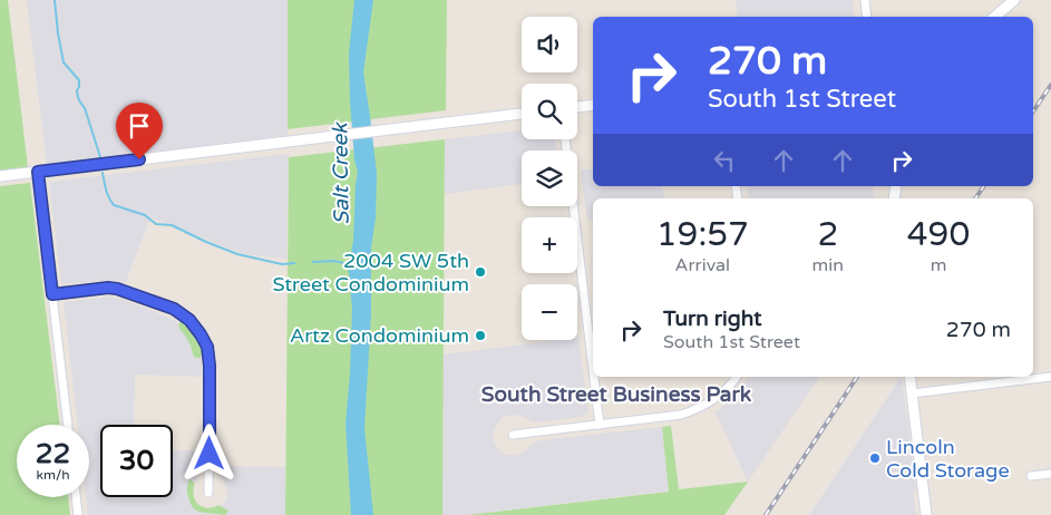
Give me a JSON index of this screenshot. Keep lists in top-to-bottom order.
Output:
{
  "districts": ["South Street Business Park"],
  "water": ["Salt Creek"],
  "places": ["2004 SW 5th Street Condominium", "Artz Condominium", "Lincoln Cold Storage"],
  "page": {
    "map_buttons": ["+", "−"],
    "turn": ["270 m", "South 1st Street"],
    "eta": [
      "19:57",
      "Arrival",
      "2",
      "min",
      "490",
      "m"
    ],
    "list": [
      {
        "name": "Turn right",
        "note": "South 1st Street",
        "value": "270 m"
      }
    ],
    "speed": "22 km/h",
    "limit": "30"
  }
}
